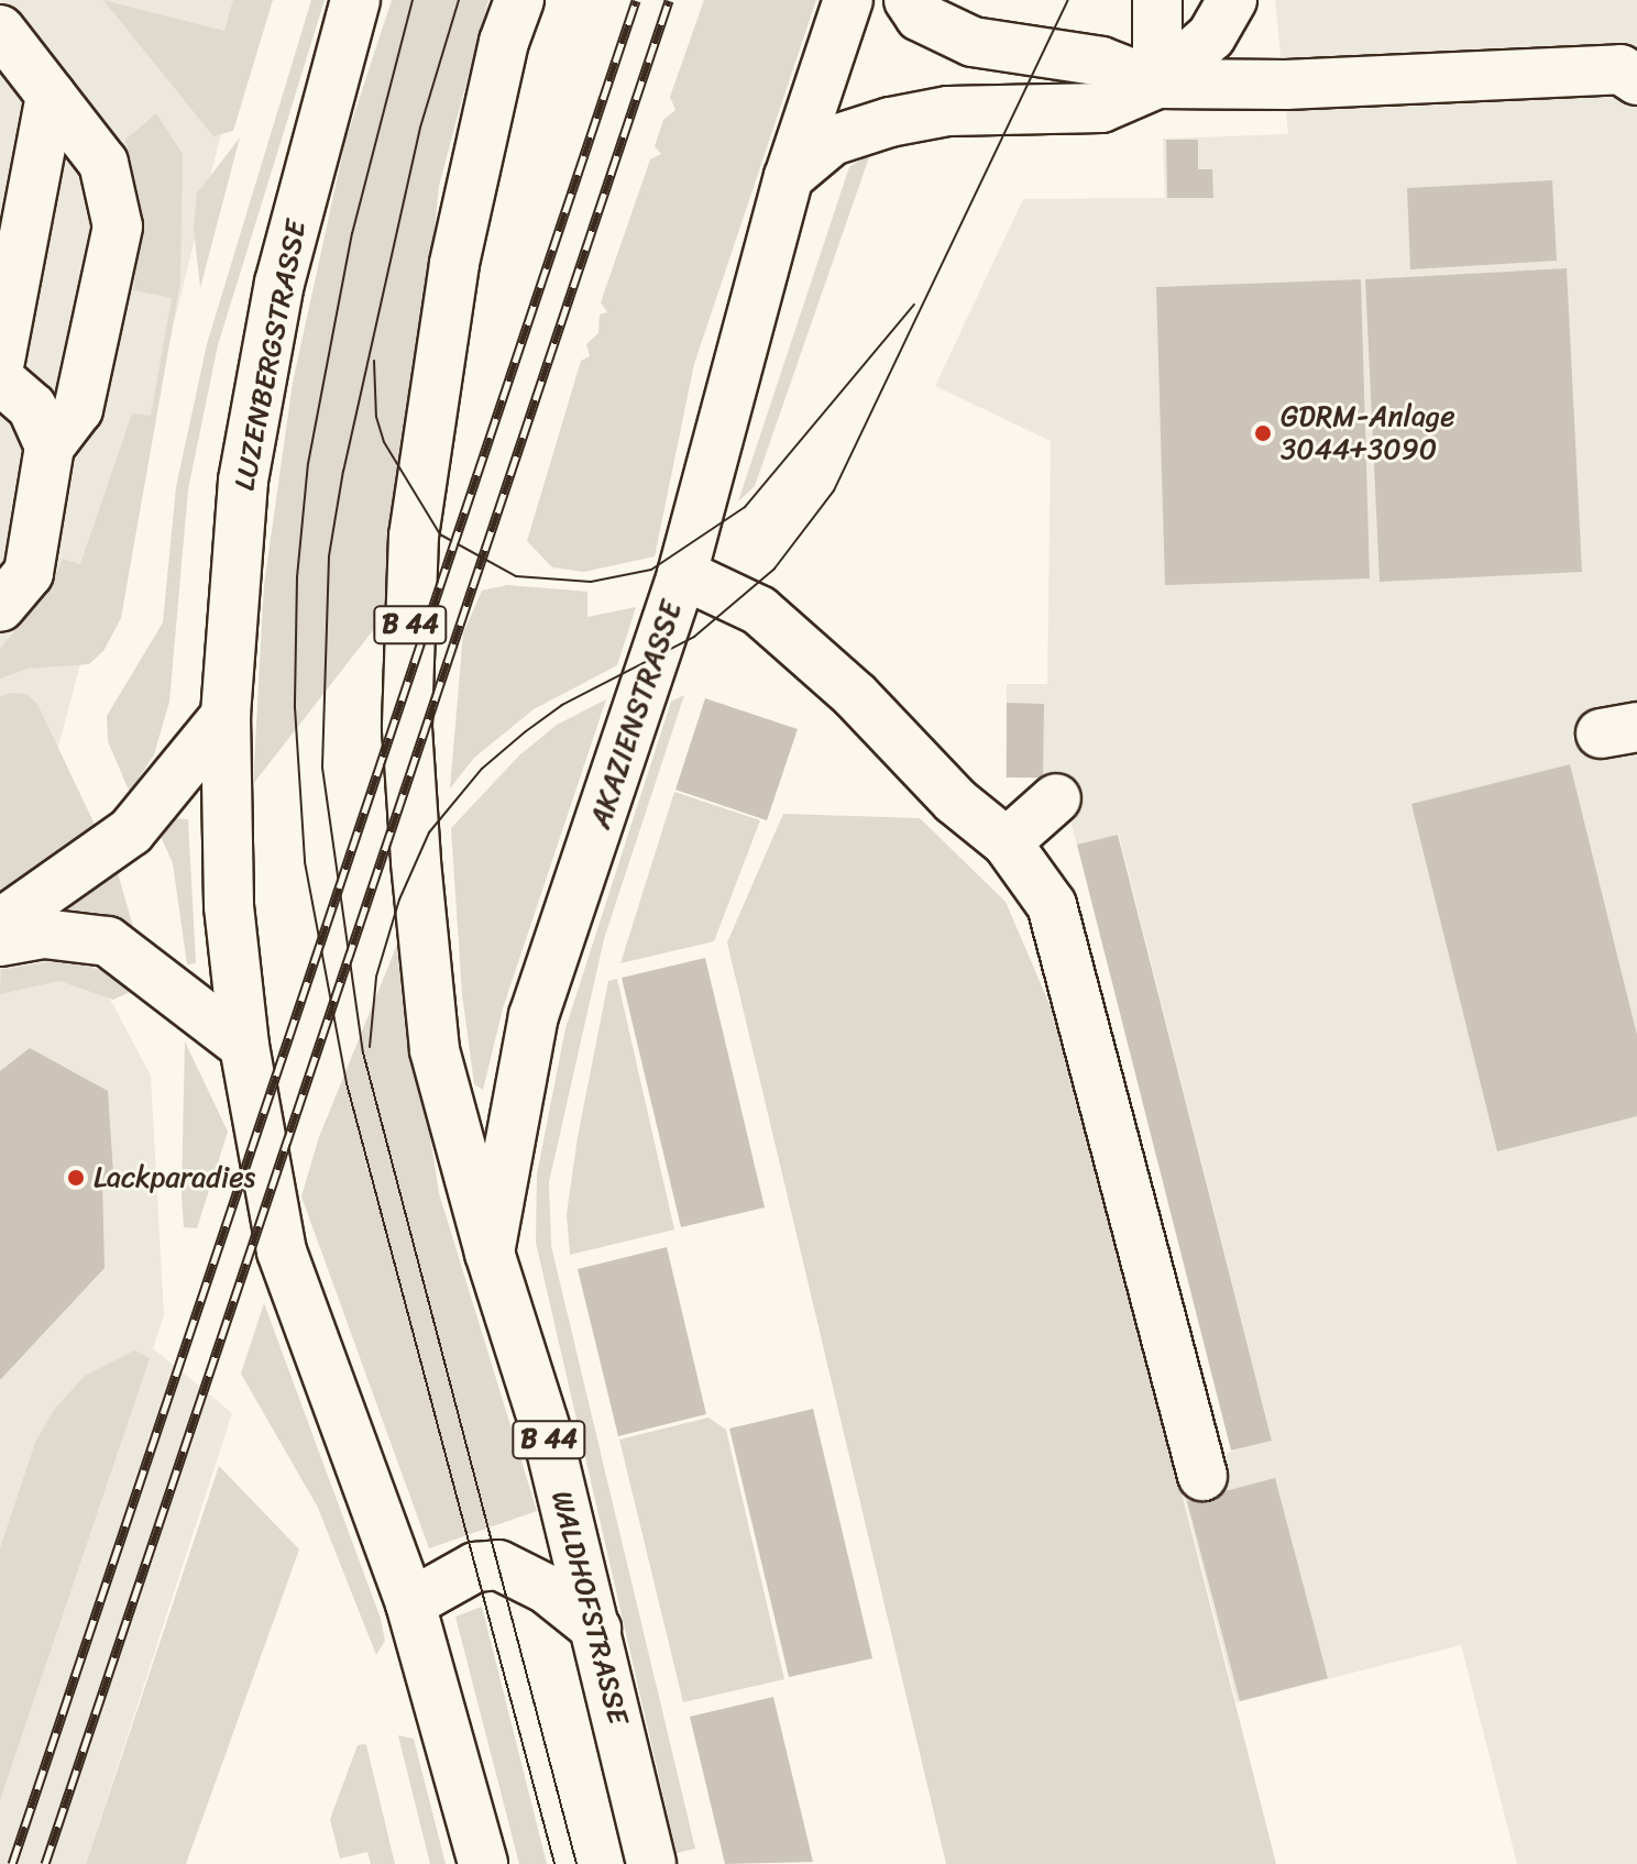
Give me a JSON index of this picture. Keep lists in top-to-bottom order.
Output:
{
  "streets": {
    "main road": [
      "LUZENBERGSTRASSE",
      "B 44",
      "AKAZIENSTRASSE",
      "WALDHOFSTRASSE"
    ]
  },
  "crossings": [
    ["B 44", "AKAZIENSTRASSE"],
    ["B 44", "WALDHOFSTRASSE"],
    ["AKAZIENSTRASSE", "WALDHOFSTRASSE"]
  ],
  "places": ["GDRM-Anlage 3044+3090", "Lackparadies"]
}
